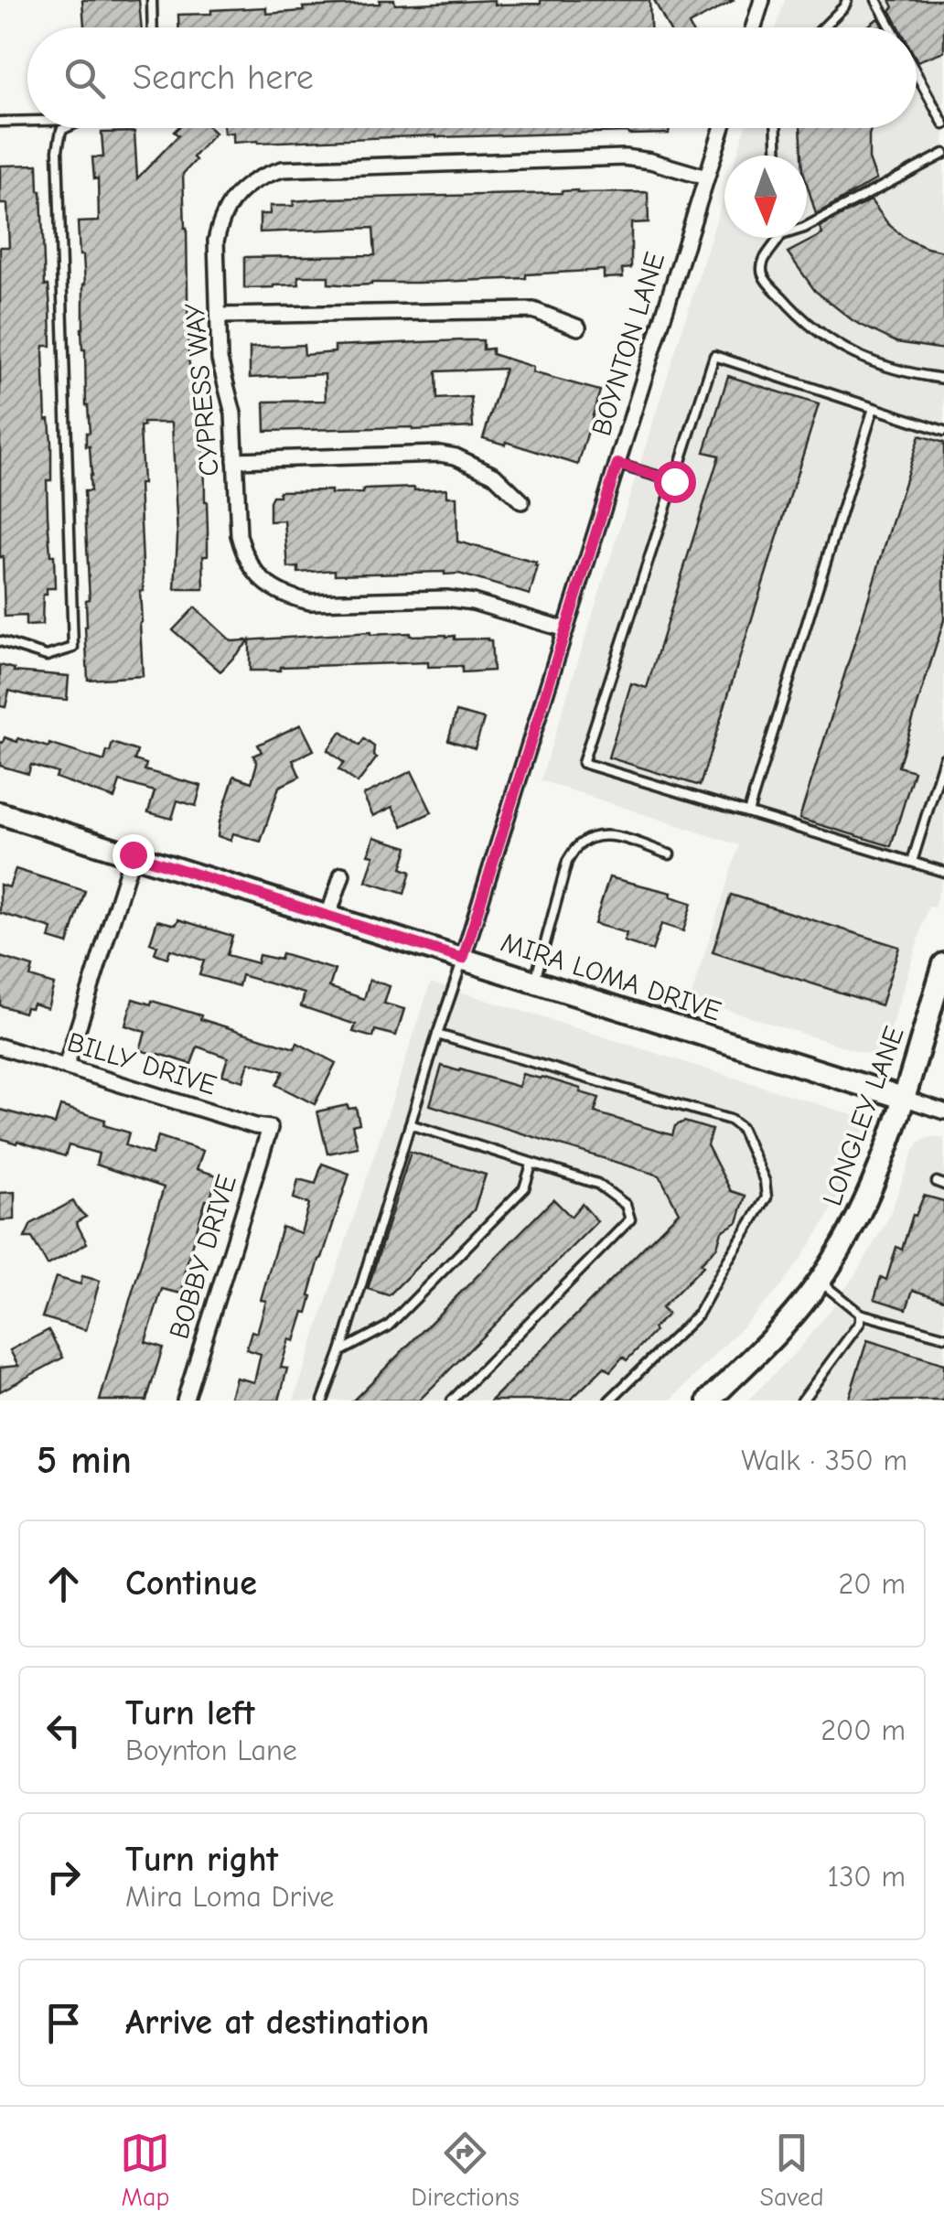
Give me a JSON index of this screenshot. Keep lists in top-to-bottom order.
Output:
{
  "streets": {
    "street": [
      "BOYNTON LANE",
      "CYPRESS WAY",
      "MIRA LOMA DRIVE",
      "BILLY DRIVE",
      "LONGLEY LANE",
      "BOBBY DRIVE"
    ]
  },
  "crossings": [
    ["BOYNTON LANE", "CYPRESS WAY"],
    ["BOYNTON LANE", "MIRA LOMA DRIVE"],
    ["MIRA LOMA DRIVE", "LONGLEY LANE"],
    ["BILLY DRIVE", "BOBBY DRIVE"]
  ],
  "north": "bottom",
  "page": {
    "search": "Search here",
    "heading": ["5 min", "Walk · 350 m"],
    "list": [
      ["Continue", "20 m"],
      ["Turn left", "Boynton Lane", "200 m"],
      ["Turn right", "Mira Loma Drive", "130 m"],
      "Arrive at destination"
    ],
    "nav": ["Map", "Directions", "Saved"]
  }
}
